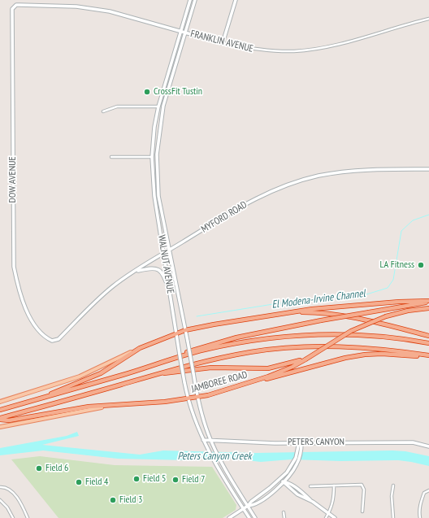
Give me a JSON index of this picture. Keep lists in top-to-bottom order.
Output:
{
  "streets": {
    "highway": ["JAMBOREE ROAD"],
    "street": [
      "FRANKLIN AVENUE",
      "DOW AVENUE",
      "MYFORD ROAD",
      "WALNUT AVENUE",
      "PETERS CANYON"
    ]
  },
  "crossings": [
    ["FRANKLIN AVENUE", "DOW AVENUE"],
    ["FRANKLIN AVENUE", "WALNUT AVENUE"],
    ["DOW AVENUE", "MYFORD ROAD"],
    ["MYFORD ROAD", "WALNUT AVENUE"],
    ["WALNUT AVENUE", "JAMBOREE ROAD"],
    ["WALNUT AVENUE", "PETERS CANYON"]
  ],
  "water": ["El Modena-Irvine Channel", "Peters Canyon Creek"],
  "places": [
    "CrossFit Tustin",
    "LA Fitness",
    "Field 6",
    "Field 5",
    "Field 7",
    "Field 4",
    "Field 3"
  ]
}
